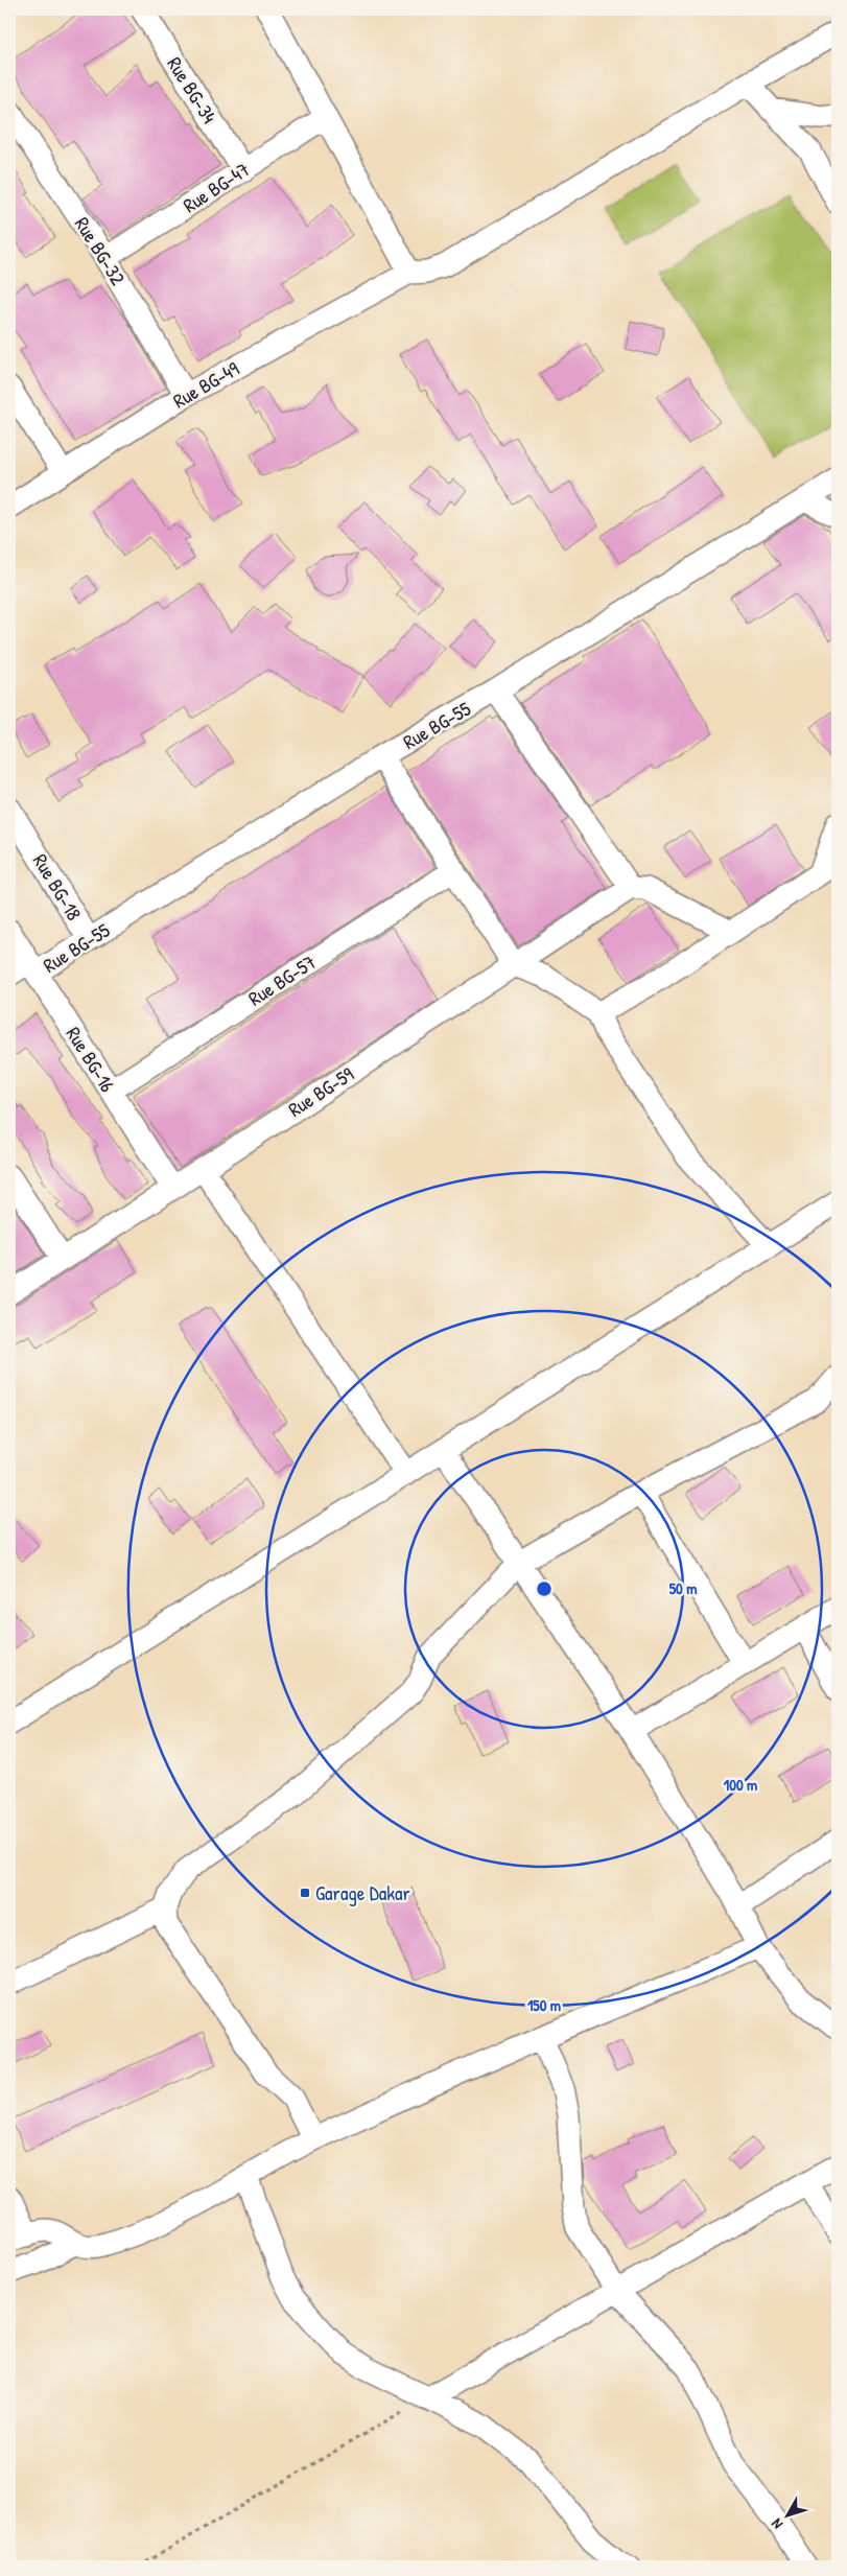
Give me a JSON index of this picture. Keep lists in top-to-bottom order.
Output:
{
  "streets": {
    "street": [
      "Rue BG-34",
      "Rue BG-47",
      "Rue BG-32",
      "Rue BG-49",
      "Rue BG-55",
      "Rue BG-18",
      "Rue BG-57",
      "Rue BG-16",
      "Rue BG-59"
    ]
  },
  "crossings": [
    ["Rue BG-34", "Rue BG-47"],
    ["Rue BG-47", "Rue BG-32"],
    ["Rue BG-32", "Rue BG-49"],
    ["Rue BG-55", "Rue BG-18"],
    ["Rue BG-55", "Rue BG-16"],
    ["Rue BG-57", "Rue BG-16"],
    ["Rue BG-16", "Rue BG-59"]
  ],
  "places": {
    "transit": ["Garage Dakar"]
  },
  "north": "bottom left",
  "rings": ["50 m", "100 m", "150 m"]
}
